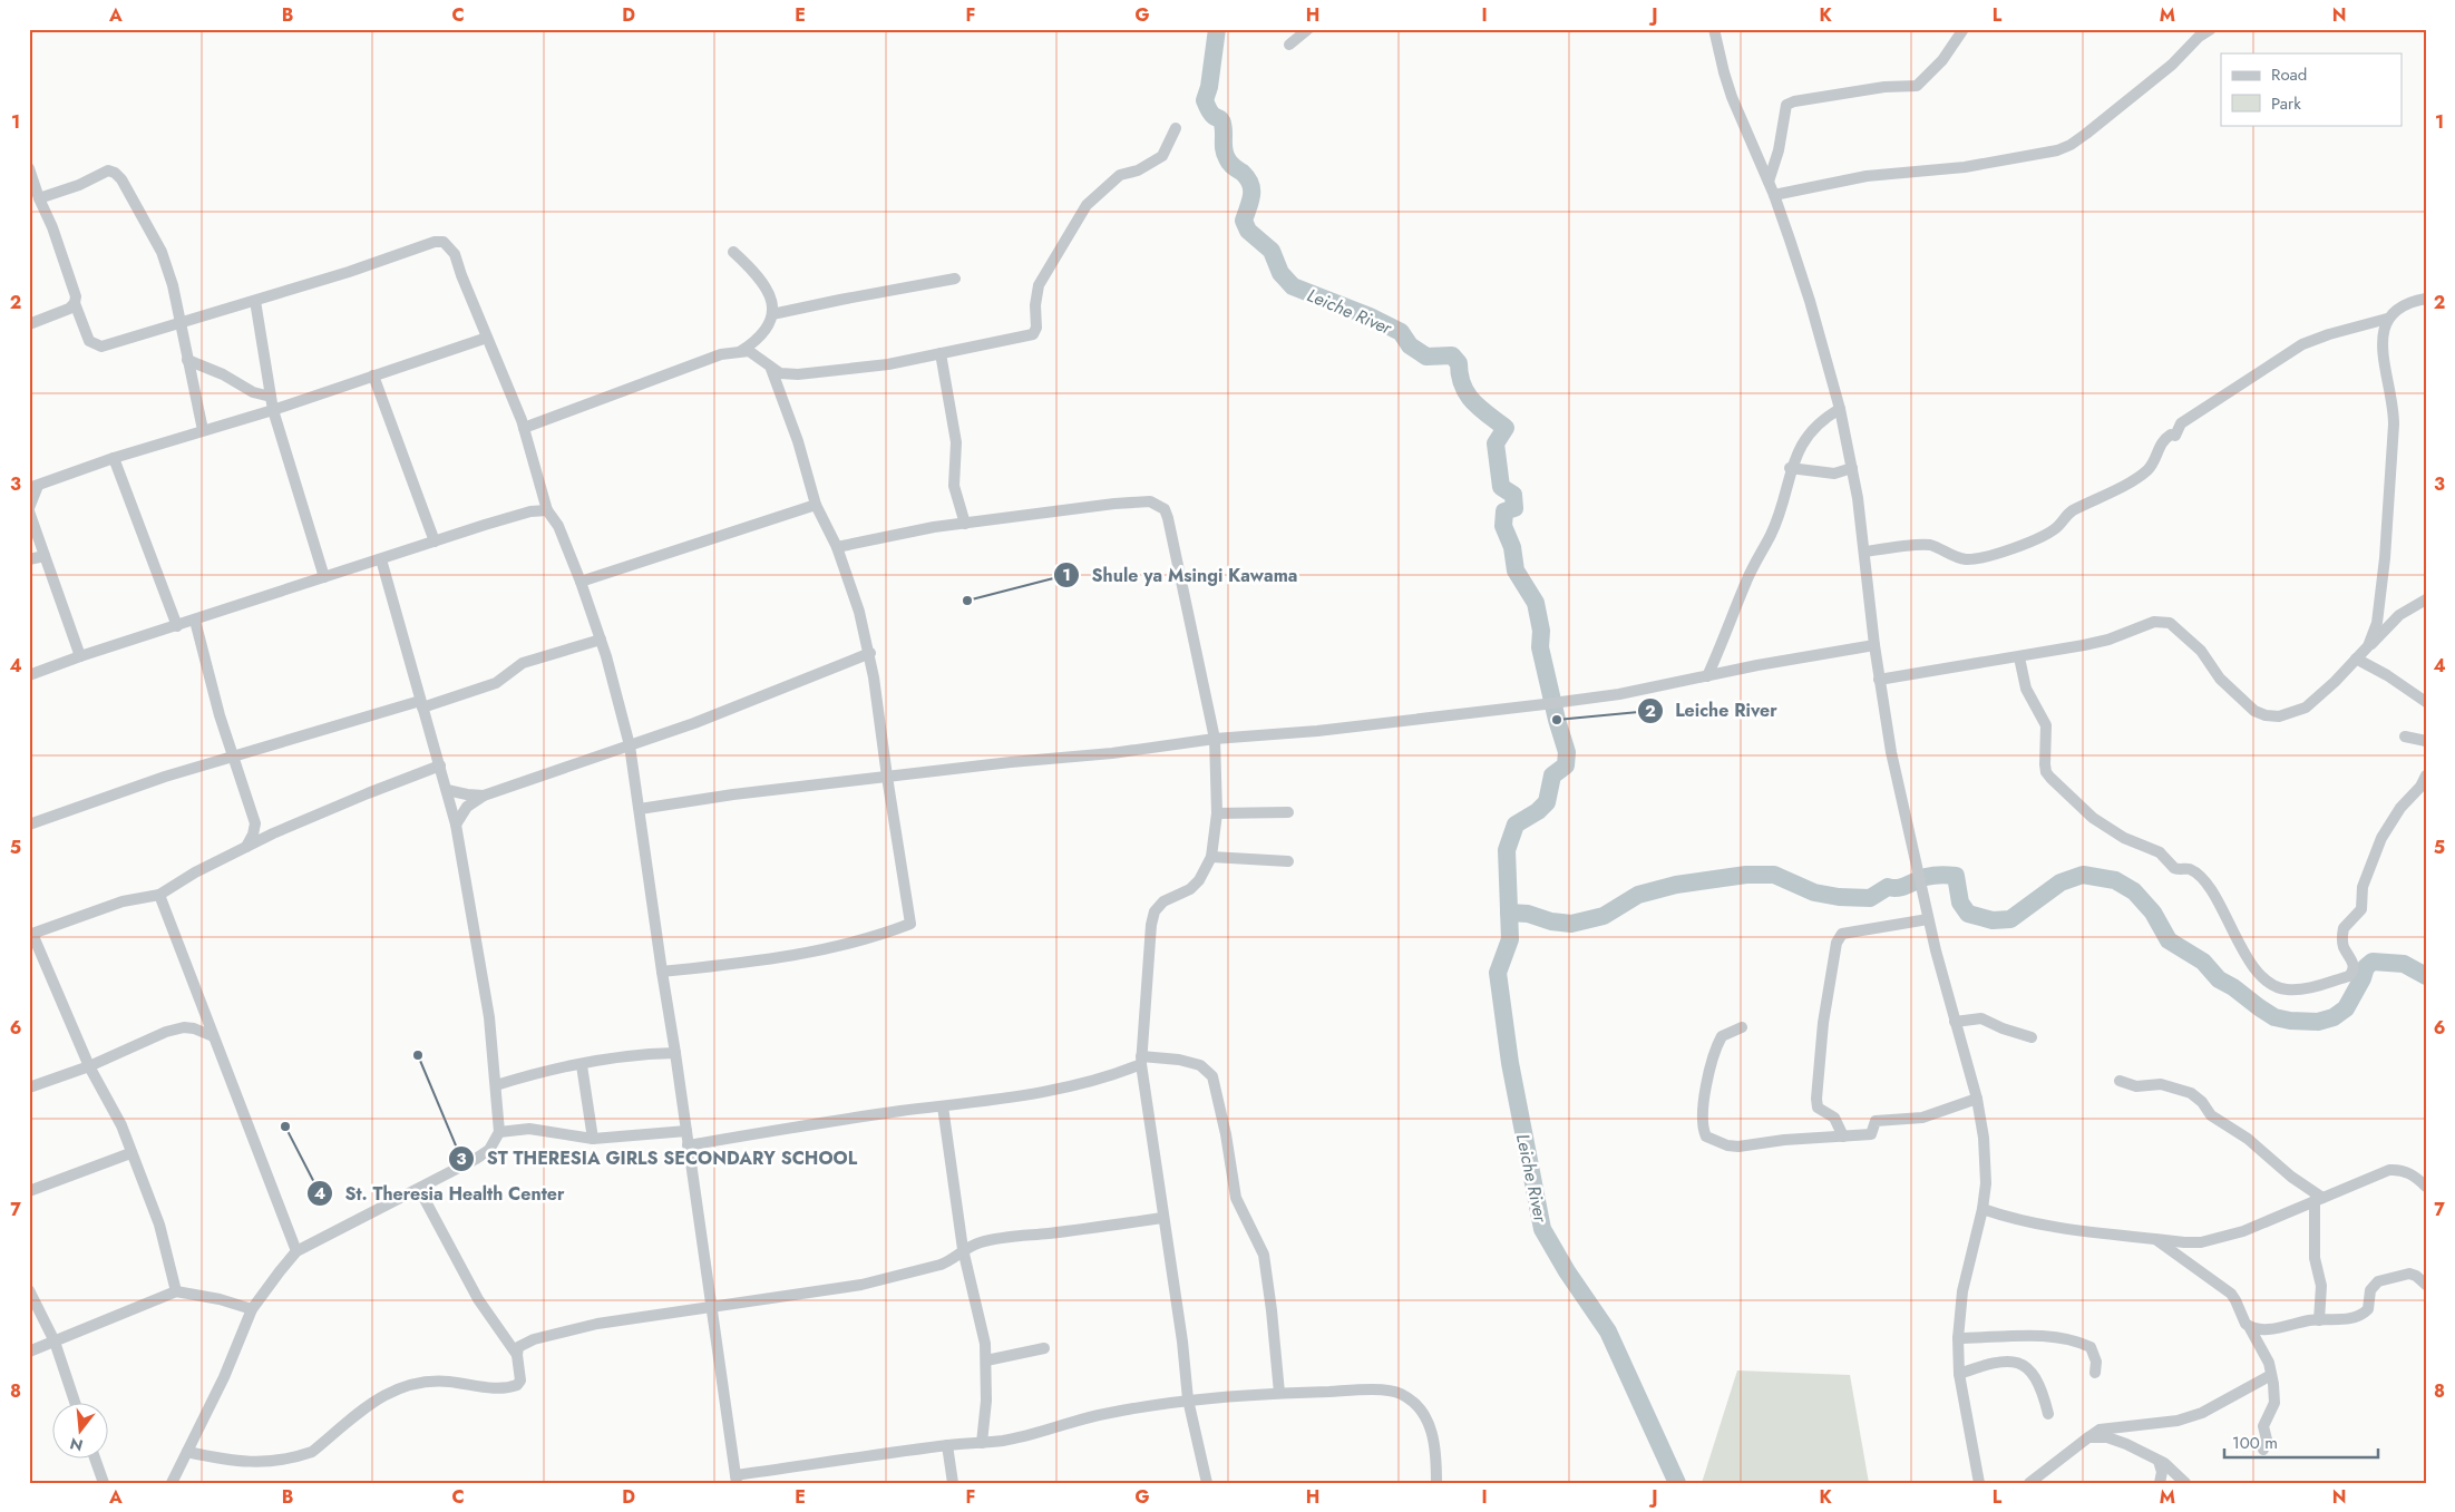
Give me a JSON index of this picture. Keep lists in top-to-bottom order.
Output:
{
  "water": ["Leiche River"],
  "places": [
    "Shule ya Msingi Kawama",
    "Leiche River",
    "ST THERESIA GIRLS SECONDARY SCHOOL",
    "St. Theresia Health Center"
  ],
  "legend": ["Road", "Park"],
  "scale_bar": "100 m",
  "north": "bottom",
  "grid": {
    "columns": [
      "A",
      "B",
      "C",
      "D",
      "E",
      "F",
      "G",
      "H",
      "I",
      "J",
      "K",
      "L",
      "M",
      "N"
    ],
    "rows": [
      "1",
      "2",
      "3",
      "4",
      "5",
      "6",
      "7",
      "8"
    ]
  }
}
